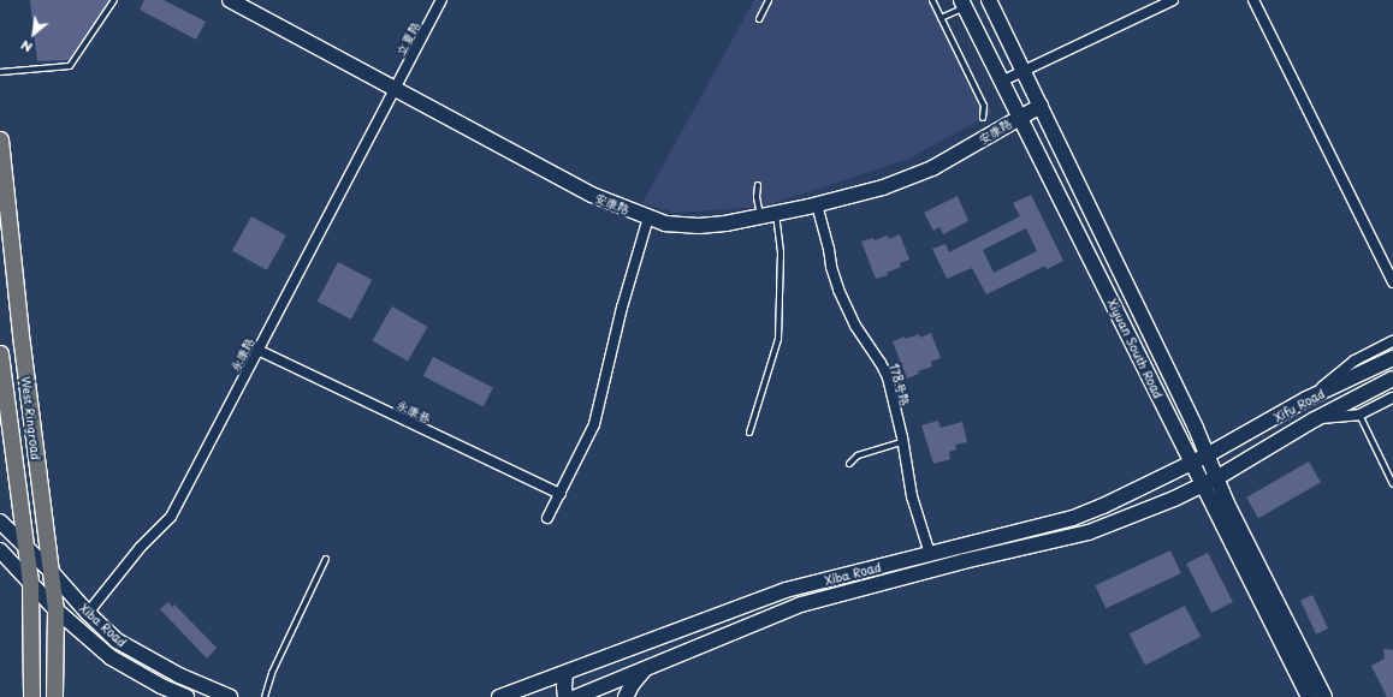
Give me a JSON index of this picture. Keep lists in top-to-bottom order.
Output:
{
  "streets": {
    "main road": [
      "安康路",
      "Xiyuan South Road",
      "Xifu Road",
      "West Ringroad",
      "Xiba Road"
    ],
    "street": [
      "立夏路",
      "永康路",
      "178号路",
      "永康巷"
    ]
  },
  "crossings": [
    ["立夏路", "安康路"],
    ["立夏路", "永康路"],
    ["安康路", "Xiyuan South Road"],
    ["安康路", "永康路"],
    ["安康路", "178号路"],
    ["Xiyuan South Road", "Xifu Road"],
    ["Xiyuan South Road", "Xiba Road"],
    ["永康路", "永康巷"],
    ["永康路", "Xiba Road"],
    ["178号路", "Xiba Road"],
    ["Xifu Road", "Xiba Road"],
    ["West Ringroad", "Xiba Road"]
  ],
  "north": "bottom left"
}
